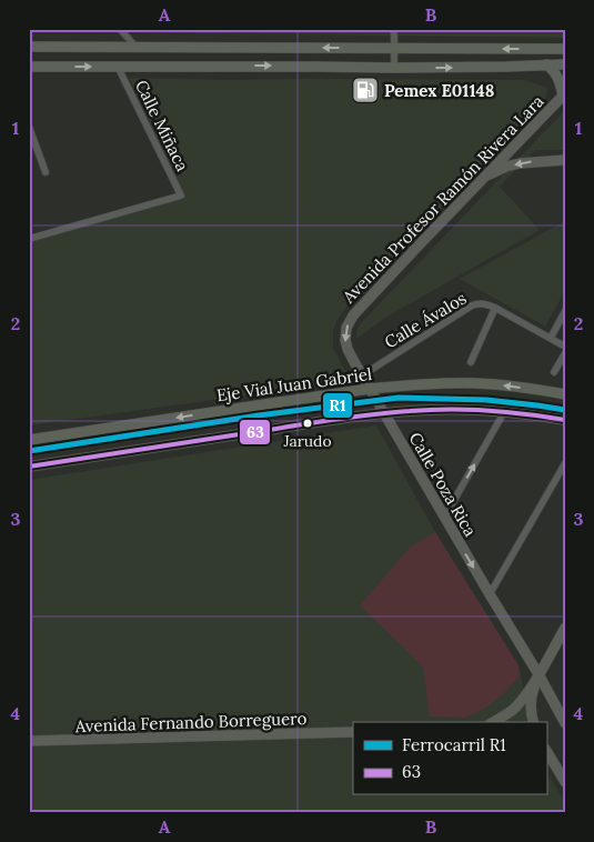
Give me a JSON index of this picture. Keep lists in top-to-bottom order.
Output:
{
  "streets": {
    "main road": ["Eje Vial Juan Gabriel"],
    "street": [
      "Calle Miñaca",
      "Avenida Profesor Ramón Rivera Lara",
      "Calle Ávalos",
      "Calle Poza Rica",
      "Avenida Fernando Borreguero"
    ]
  },
  "crossings": [
    ["Avenida Profesor Ramón Rivera Lara", "Calle Ávalos"],
    ["Avenida Profesor Ramón Rivera Lara", "Eje Vial Juan Gabriel"],
    ["Avenida Profesor Ramón Rivera Lara", "Calle Poza Rica"],
    ["Eje Vial Juan Gabriel", "Calle Poza Rica"]
  ],
  "one_way": ["Avenida Profesor Ramón Rivera Lara"],
  "places": {
    "fuel station": ["Pemex E01148"],
    "other": ["Jarudo"]
  },
  "lines": ["rail line R1", "transit line 63"],
  "legend": ["Ferrocarril R1", "63"],
  "grid": {
    "columns": ["A", "B"],
    "rows": [
      "1",
      "2",
      "3",
      "4"
    ]
  }
}
